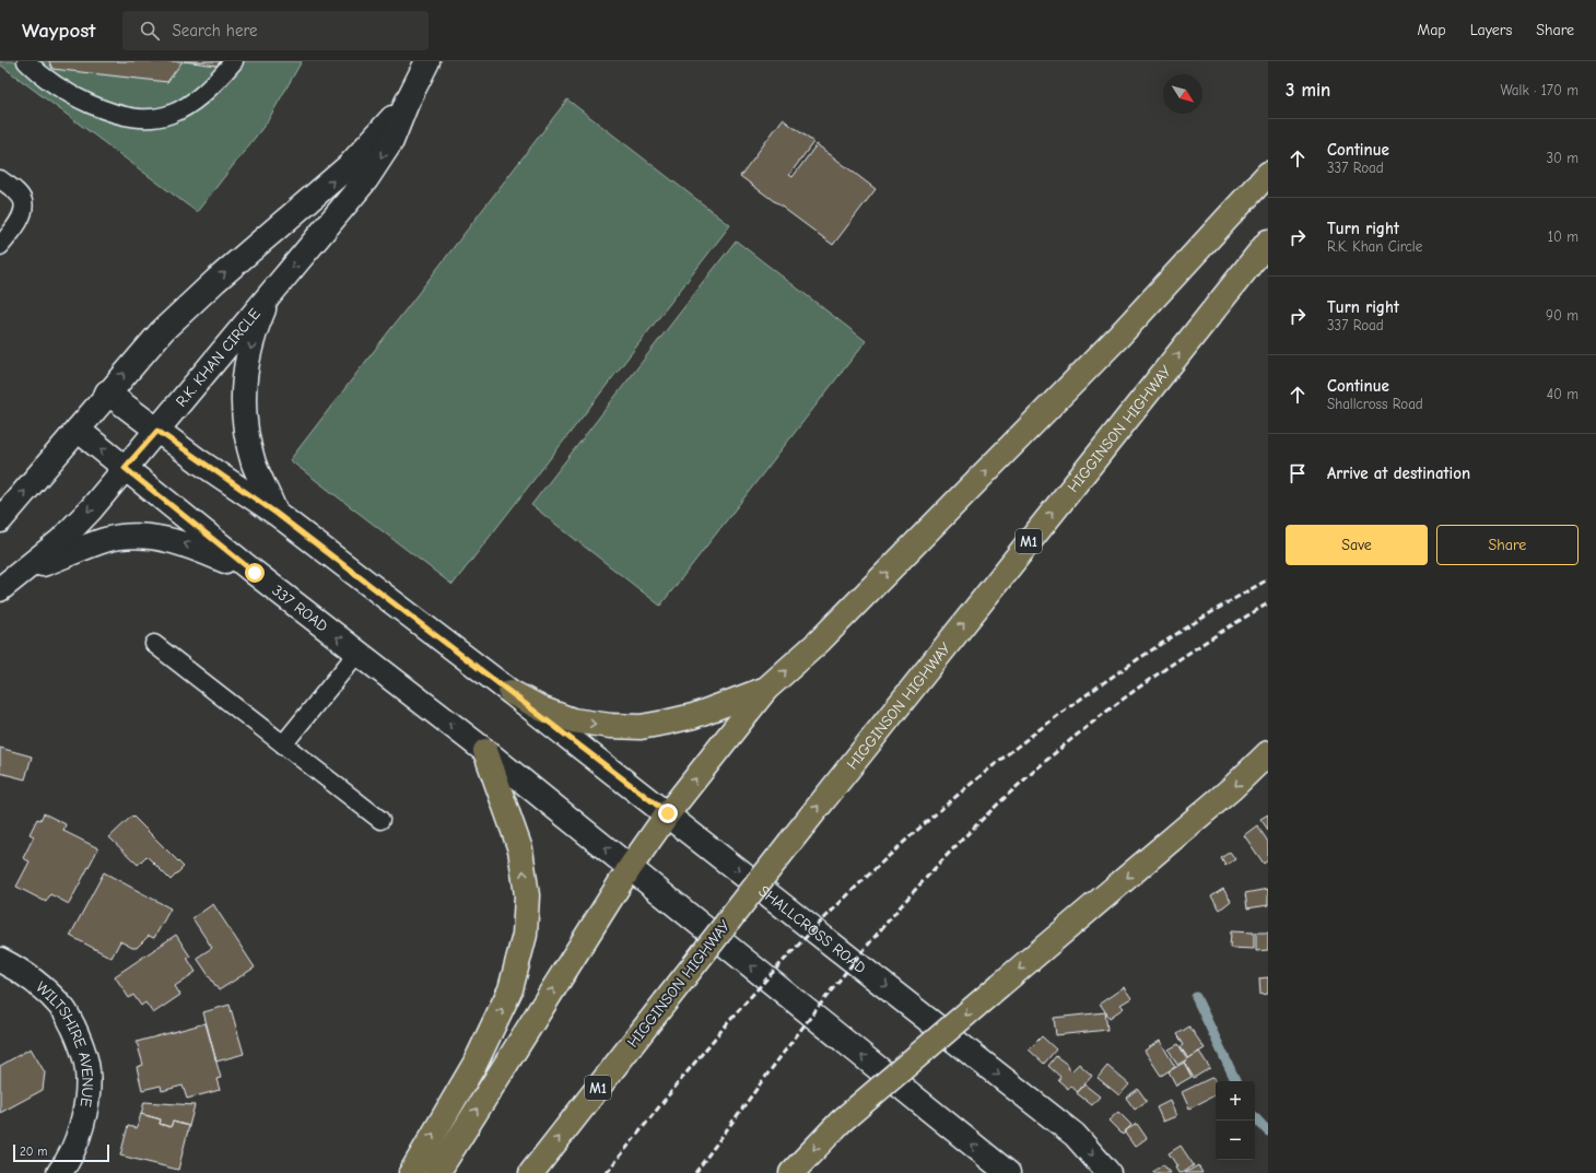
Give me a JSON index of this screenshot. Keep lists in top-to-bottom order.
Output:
{
  "streets": {
    "highway": ["HIGGINSON HIGHWAY", "M1"],
    "street": [
      "R.K. KHAN CIRCLE",
      "337 ROAD",
      "SHALLCROSS ROAD",
      "WILTSHIRE AVENUE"
    ]
  },
  "crossings": [
    ["R.K. KHAN CIRCLE", "337 ROAD"]
  ],
  "scale_bar": "20 m",
  "north": "bottom right",
  "page": {
    "header": "Waypost",
    "search": "Search here",
    "nav": ["Map", "Layers", "Share"],
    "heading": ["3 min", "Walk · 170 m"],
    "list": [
      ["Continue", "337 Road", "30 m"],
      ["Turn right", "R.K. Khan Circle", "10 m"],
      ["Turn right", "337 Road", "90 m"],
      ["Continue", "Shallcross Road", "40 m"],
      "Arrive at destination"
    ],
    "buttons": ["Save", "Share"],
    "map_buttons": ["+", "−"],
    "scale": "20 m"
  }
}
